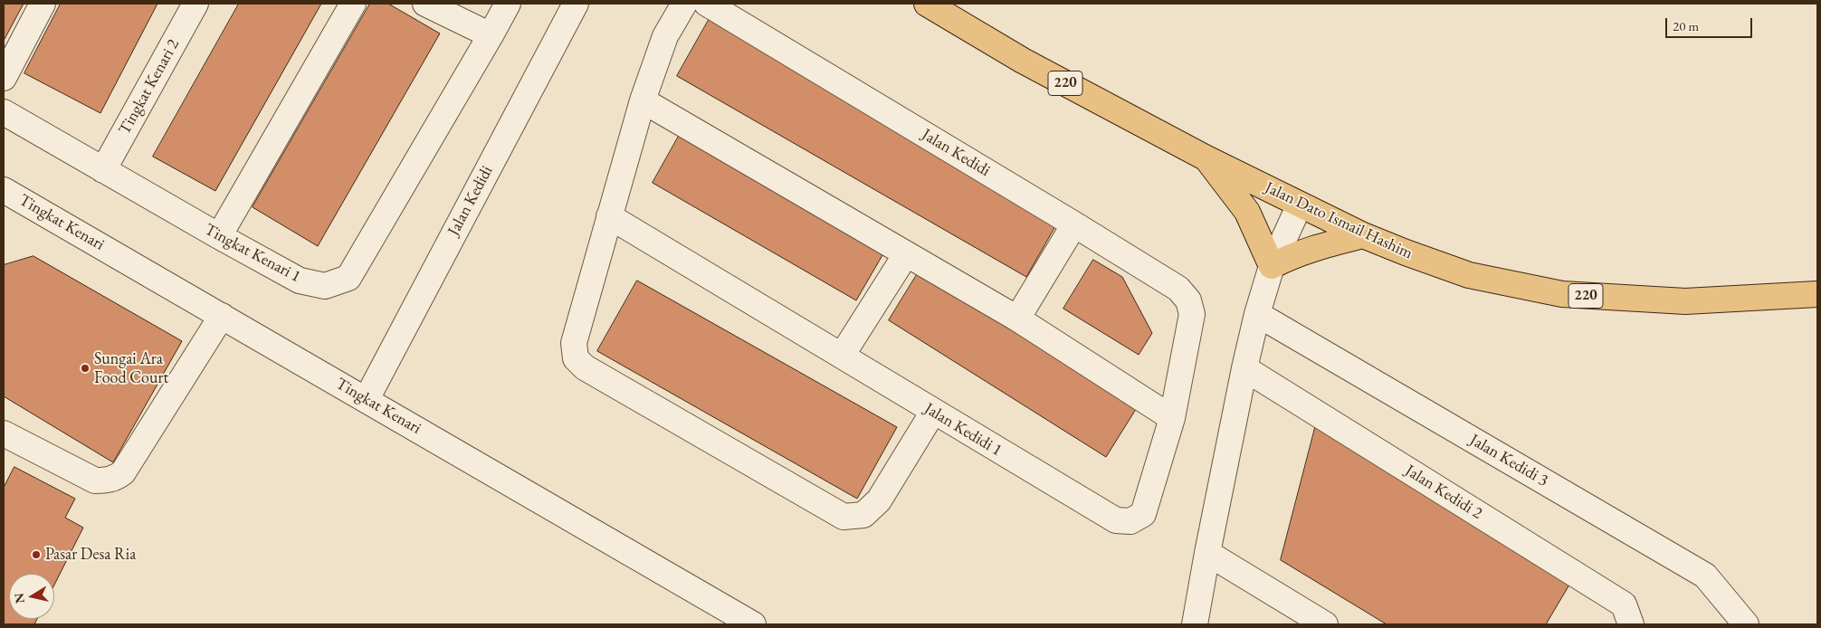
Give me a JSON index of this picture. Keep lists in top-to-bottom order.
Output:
{
  "streets": {
    "main road": ["220", "Jalan Dato Ismail Hashim"],
    "street": [
      "Tingkat Kenari 2",
      "Jalan Kedidi",
      "Tingkat Kenari",
      "Tingkat Kenari 1",
      "Jalan Kedidi 1",
      "Jalan Kedidi 3",
      "Jalan Kedidi 2"
    ]
  },
  "crossings": [
    ["Tingkat Kenari 2", "Tingkat Kenari 1"],
    ["Jalan Kedidi", "Tingkat Kenari"],
    ["Jalan Kedidi", "Jalan Kedidi 1"]
  ],
  "places": ["Sungai Ara Food Court", "Pasar Desa Ria"],
  "scale_bar": "20 m",
  "north": "left"
}
